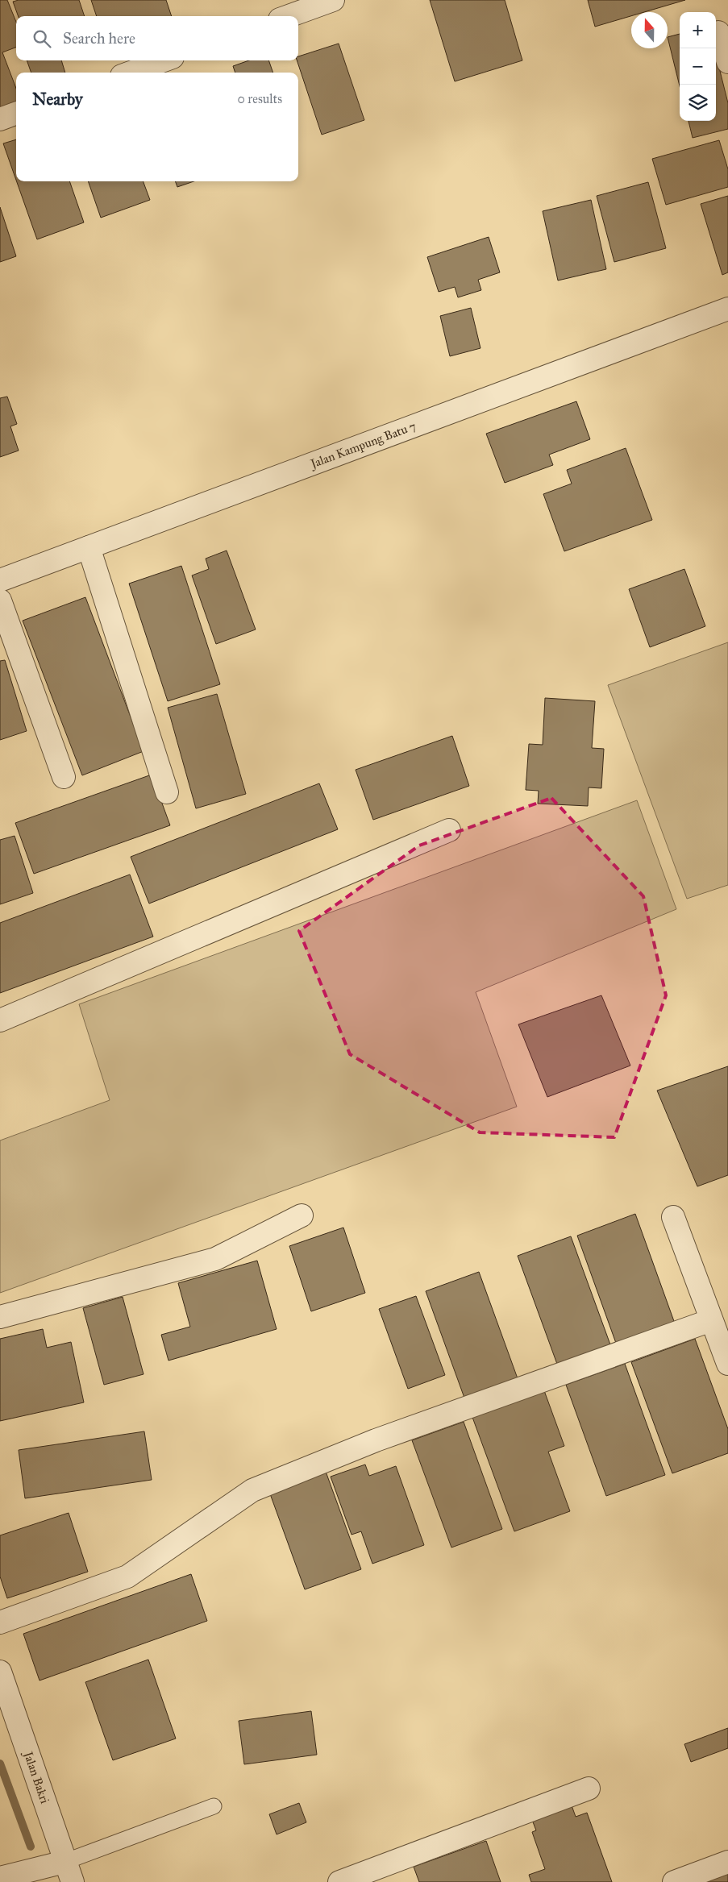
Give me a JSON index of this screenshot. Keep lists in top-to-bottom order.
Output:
{
  "streets": {
    "street": ["Jalan Kampung Batu 7", "Jalan Bakri"]
  },
  "north": "top",
  "page": {
    "map_buttons": ["+", "−"],
    "search": "Search here",
    "heading": ["Nearby", "0 results"]
  }
}
